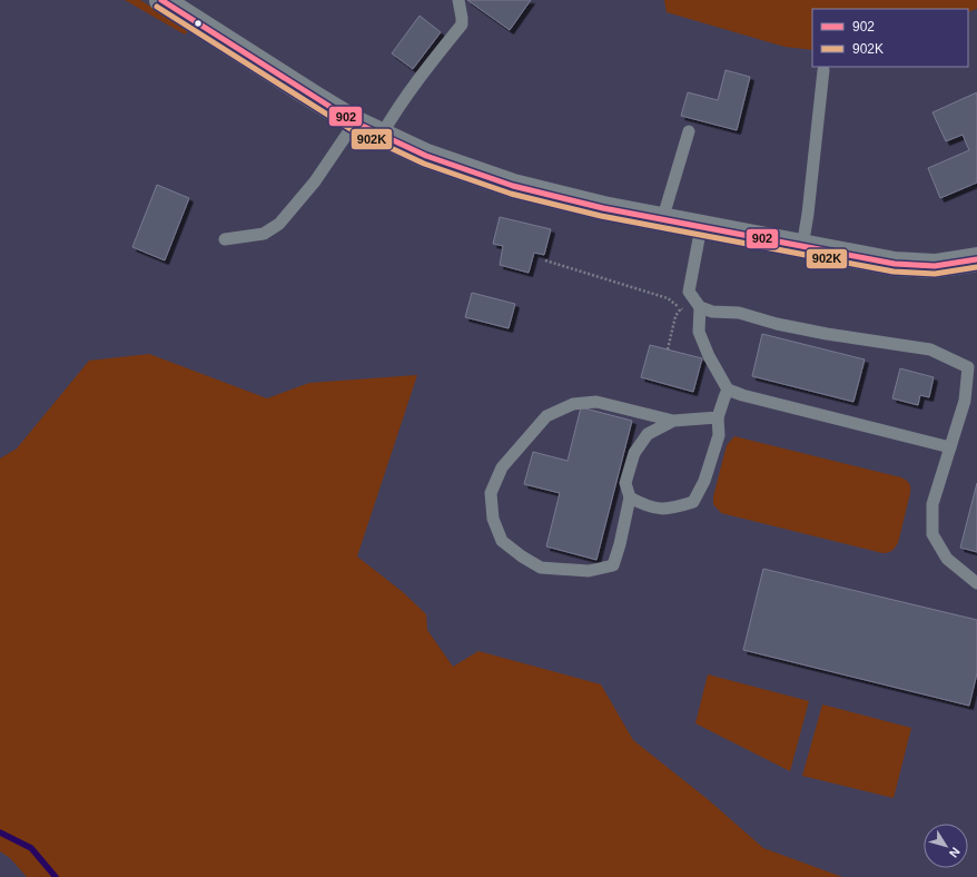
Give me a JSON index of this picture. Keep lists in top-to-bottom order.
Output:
{
  "lines": ["transit line 902", "transit line 902K"],
  "legend": ["902", "902K"],
  "north": "bottom right"
}
